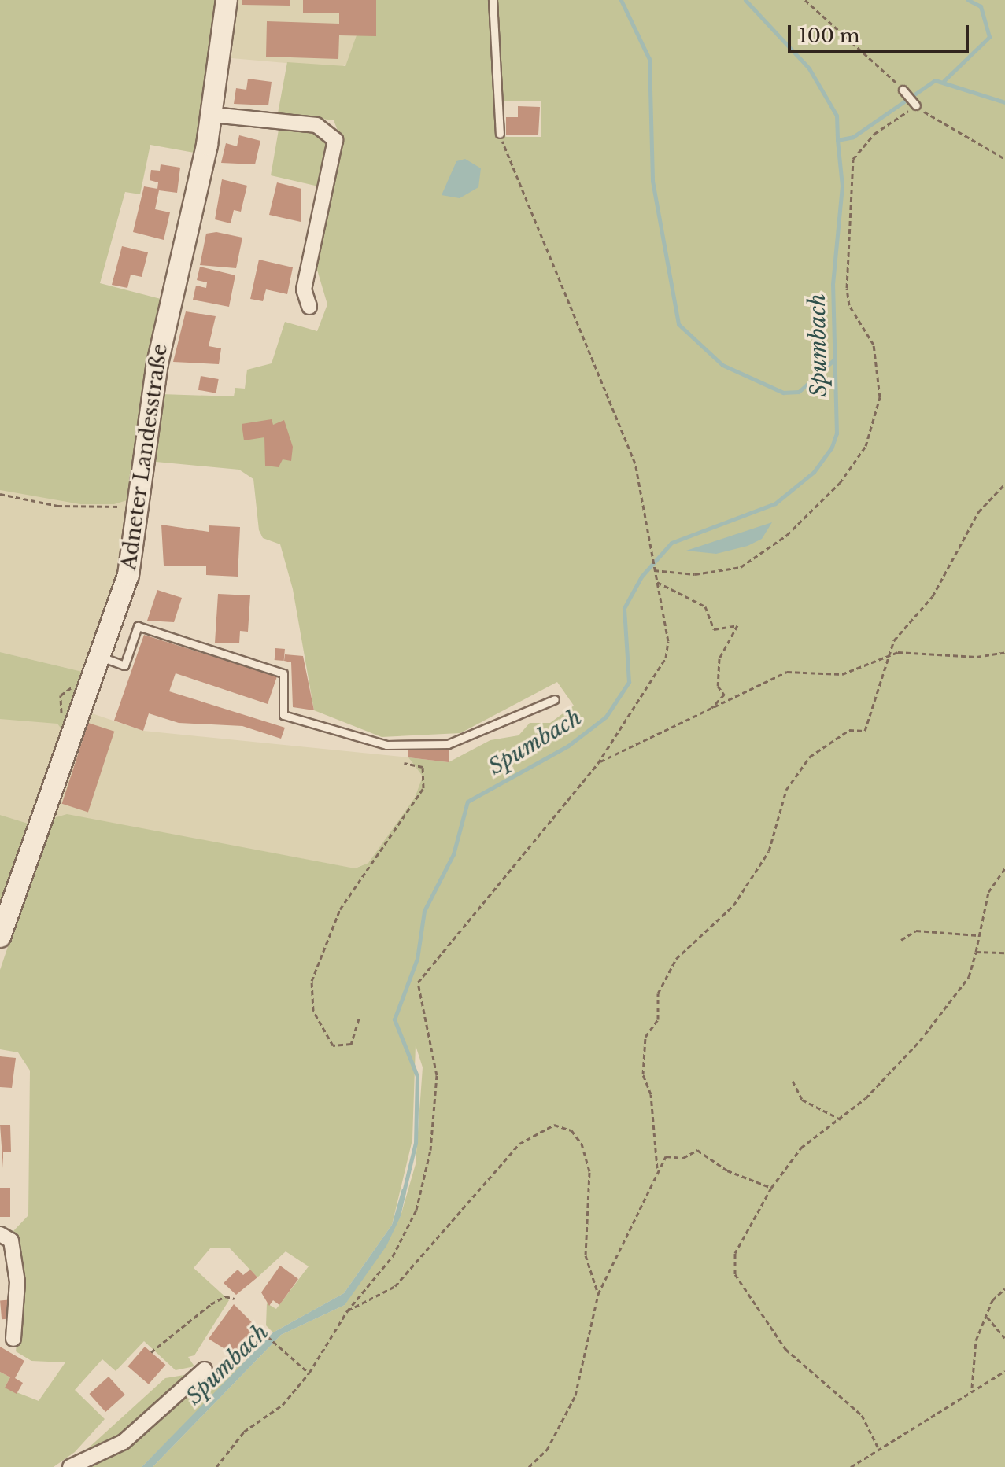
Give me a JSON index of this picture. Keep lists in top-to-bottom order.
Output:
{
  "streets": {
    "street": ["Adneter Landesstraße"]
  },
  "water": ["Spumbach"],
  "scale_bar": "100 m"
}
